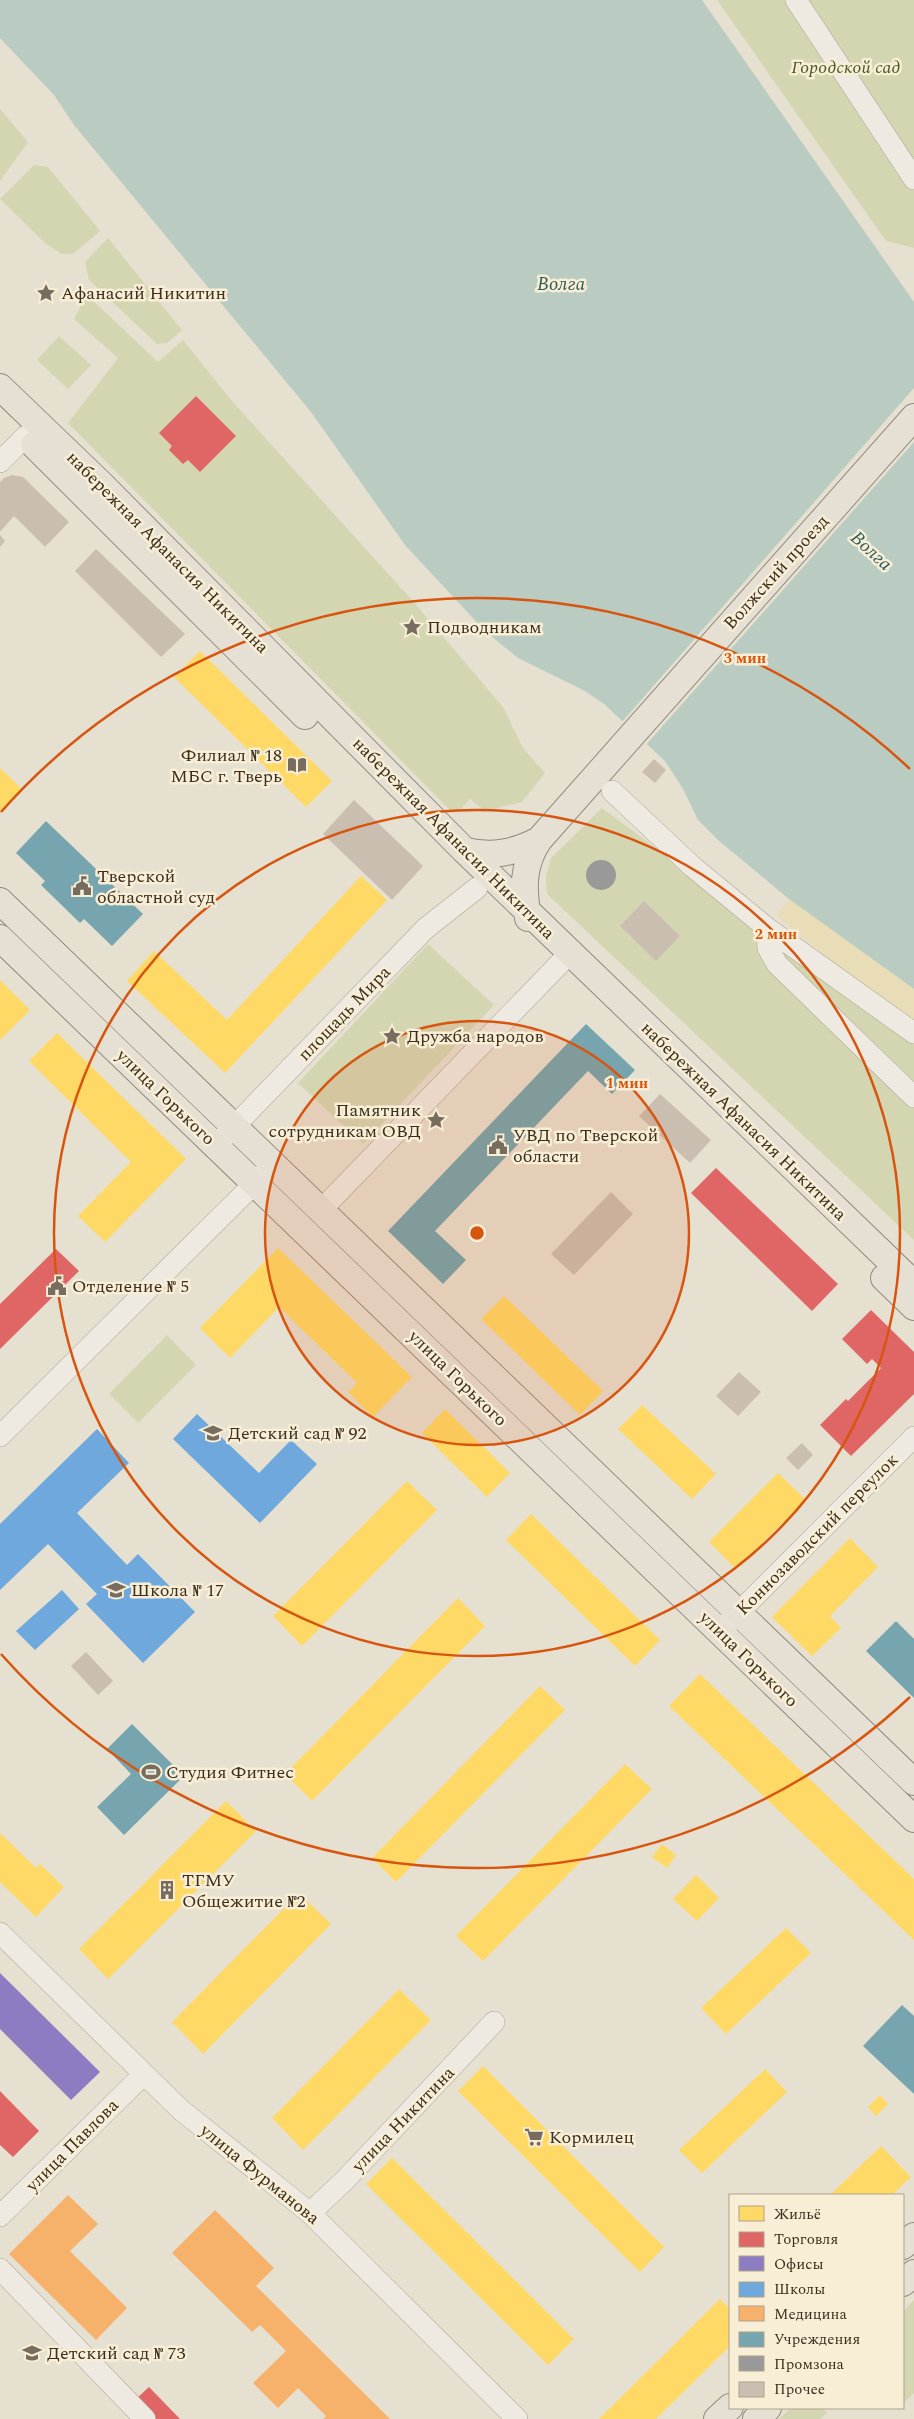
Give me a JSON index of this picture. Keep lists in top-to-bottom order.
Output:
{
  "streets": {
    "main road": ["набережная Афанасия Никитина", "Волжский проезд", "улица Горького"],
    "street": [
      "площадь Мира",
      "Коннозаводский переулок",
      "улица Никитина",
      "улица Павлова",
      "улица Фурманова"
    ]
  },
  "crossings": [
    ["набережная Афанасия Никитина", "Волжский проезд"],
    ["набережная Афанасия Никитина", "площадь Мира"],
    ["Волжский проезд", "площадь Мира"],
    ["площадь Мира", "улица Горького"],
    ["улица Горького", "Коннозаводский переулок"],
    ["улица Никитина", "улица Фурманова"],
    ["улица Павлова", "улица Фурманова"]
  ],
  "water": ["Волга"],
  "parks": ["Городской сад"],
  "places": {
    "place": [
      "Афанасий Никитин",
      "Подводникам",
      "Дружба народов",
      "Памятник сотрудникам ОВД"
    ],
    "library": ["Филиал № 18 МБС г. Тверь"],
    "public building": ["Тверской областной суд", "УВД по Тверской области", "Отделение № 5"],
    "school or university": ["Детский сад № 92", "Школа № 17", "Детский сад № 73"],
    "sports": ["Студия Фитнес"],
    "building": ["ТГМУ Общежитие №2"],
    "supermarket": ["Кормилец"]
  },
  "legend": [
    "Жильё",
    "Торговля",
    "Офисы",
    "Школы",
    "Медицина",
    "Учреждения",
    "Промзона",
    "Прочее"
  ],
  "rings": ["3 мин", "2 мин", "1 мин"]
}
